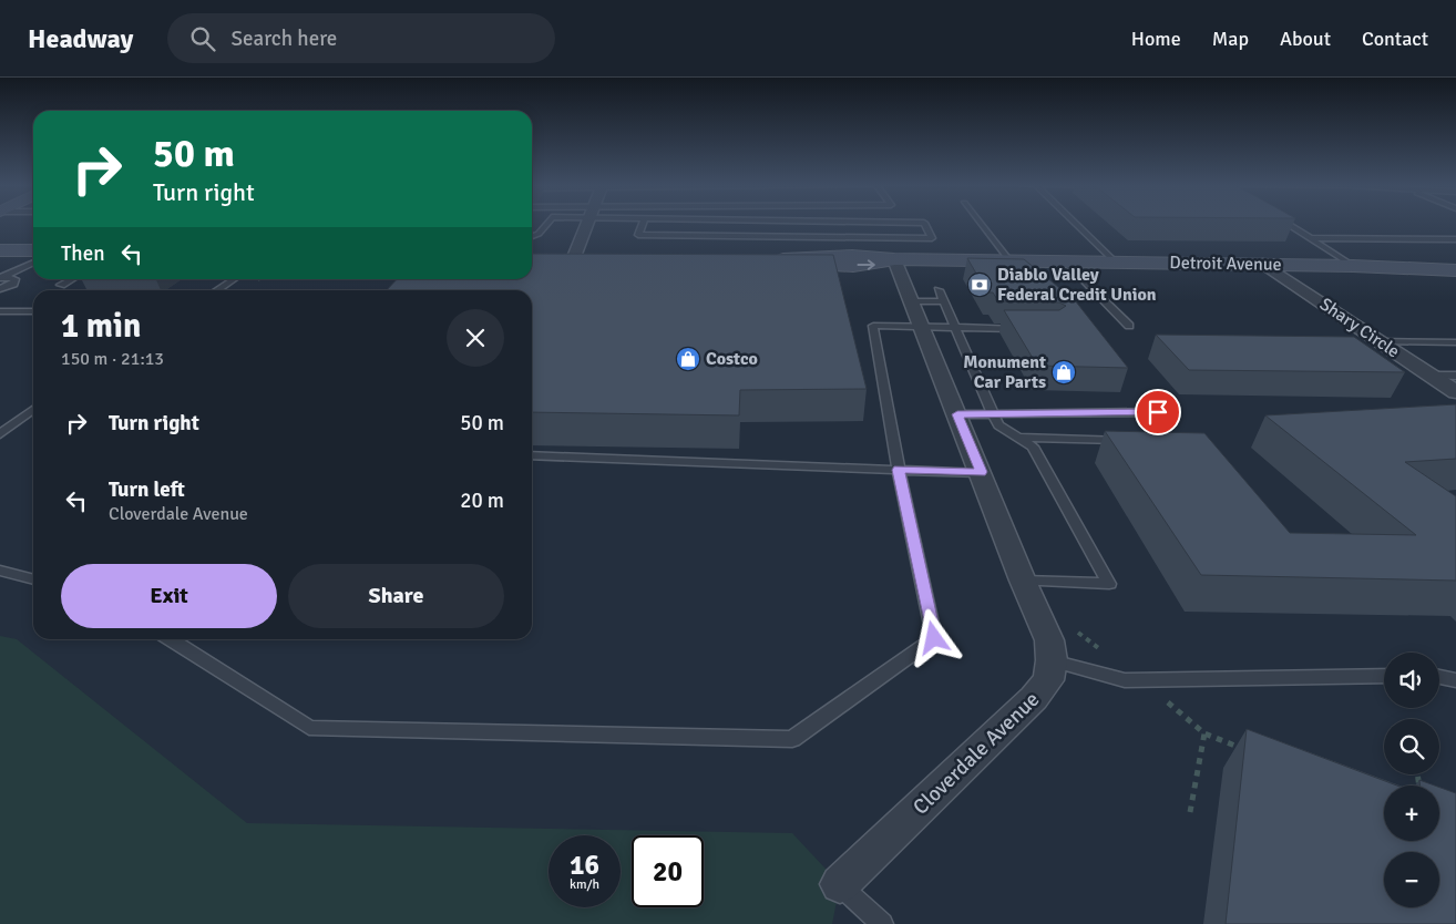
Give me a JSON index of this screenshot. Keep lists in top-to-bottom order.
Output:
{
  "streets": {
    "street": ["Detroit Avenue", "Shary Circle", "Cloverdale Avenue"]
  },
  "crossings": [
    ["Detroit Avenue", "Shary Circle"],
    ["Detroit Avenue", "Cloverdale Avenue"]
  ],
  "places": {
    "bank": ["Diablo Valley Federal Credit Union"],
    "shop": ["Costco", "Monument Car Parts"]
  },
  "page": {
    "header": "Headway",
    "search": "Search here",
    "nav": [
      "Home",
      "Map",
      "About",
      "Contact"
    ],
    "turn": ["50 m", "Turn right"],
    "then": "Then",
    "heading": ["1 min", "150 m · 21:13"],
    "list": [
      {
        "name": "Turn right",
        "value": "50 m"
      },
      {
        "name": "Turn left",
        "note": "Cloverdale Avenue",
        "value": "20 m"
      }
    ],
    "buttons": ["Exit", "Share"],
    "map_buttons": ["+", "−"],
    "speed": "16 km/h",
    "limit": "20"
  }
}
